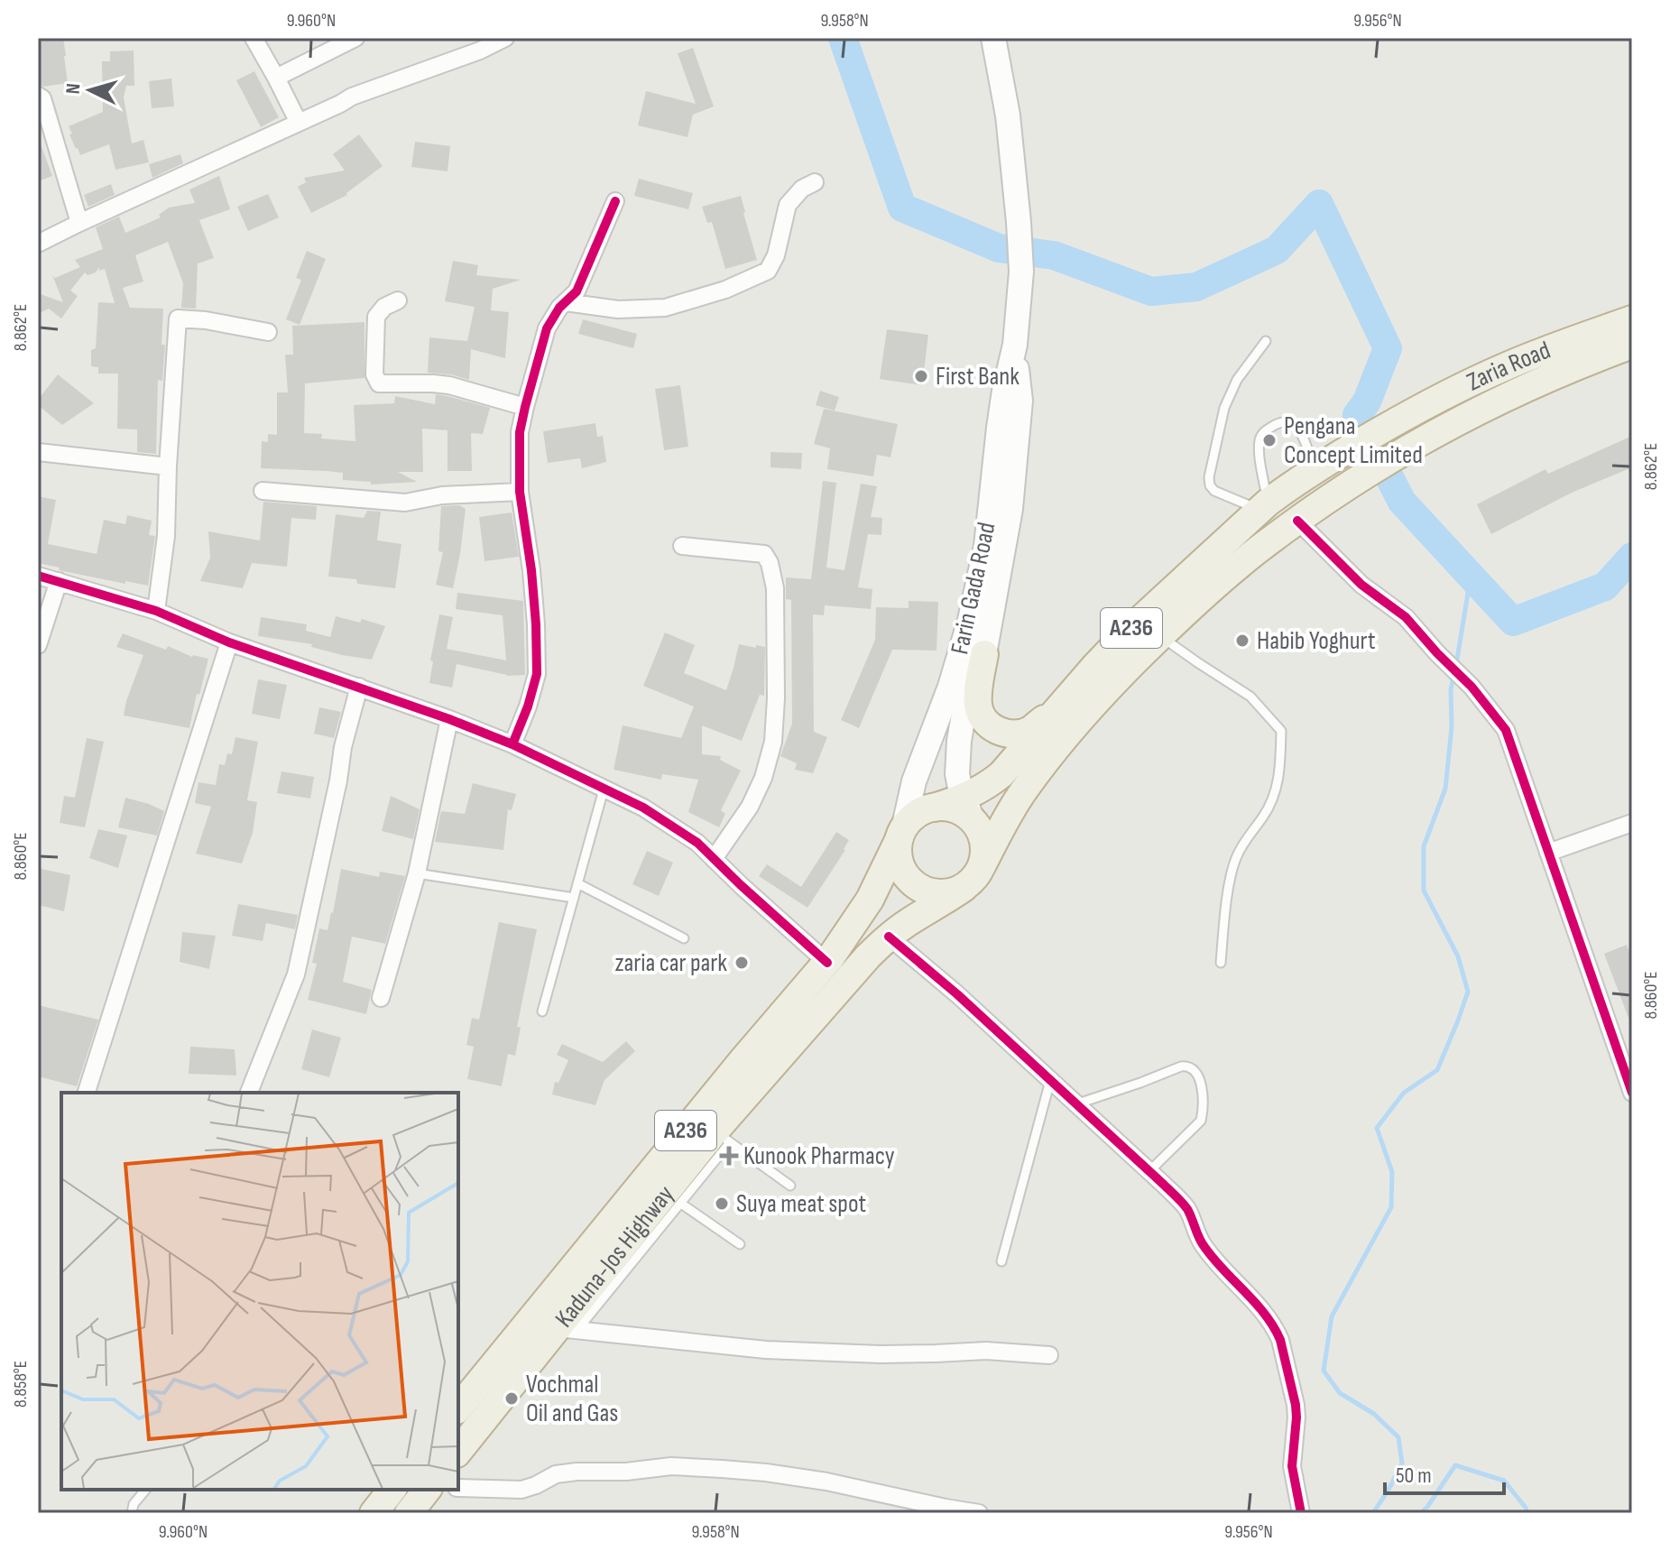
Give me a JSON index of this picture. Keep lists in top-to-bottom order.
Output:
{
  "streets": {
    "highway": ["Zaria Road", "A236", "Kaduna-Jos Highway"],
    "main road": ["Farin Gada Road"]
  },
  "crossings": [
    ["Zaria Road", "A236"],
    ["Farin Gada Road", "A236"],
    ["Farin Gada Road", "Kaduna-Jos Highway"],
    ["A236", "Kaduna-Jos Highway"]
  ],
  "places": {
    "other": [
      "First Bank",
      "Pengana Concept Limited",
      "Habib Yoghurt",
      "zaria car park",
      "Suya meat spot",
      "Vochmal Oil and Gas"
    ],
    "health": ["Kunook Pharmacy"]
  },
  "scale_bar": "50 m",
  "north": "left",
  "coordinates": [
    "9.960°N",
    "9.958°N",
    "9.956°N",
    "8.862°E",
    "8.860°E",
    "8.858°E"
  ]
}
